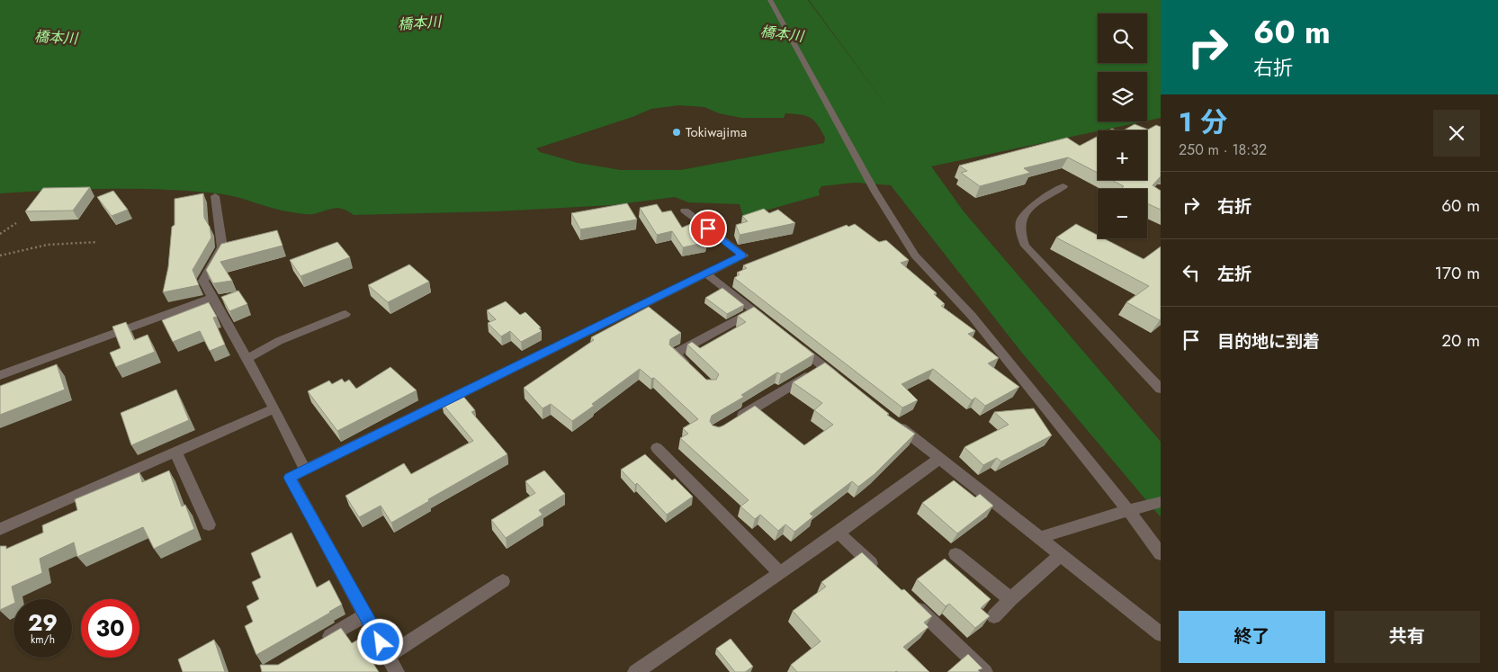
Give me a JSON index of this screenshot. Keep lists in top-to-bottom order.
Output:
{
  "water": ["橋本川"],
  "places": ["Tokiwajima"],
  "page": {
    "turn": ["60 m", "右折"],
    "map_buttons": ["+", "−"],
    "heading": ["1 分", "250 m · 18:32"],
    "list": [
      {
        "name": "右折",
        "value": "60 m"
      },
      {
        "name": "左折",
        "value": "170 m"
      },
      {
        "name": "目的地に到着",
        "value": "20 m"
      }
    ],
    "speed": "29 km/h",
    "limit": "30",
    "buttons": ["終了", "共有"]
  }
}
